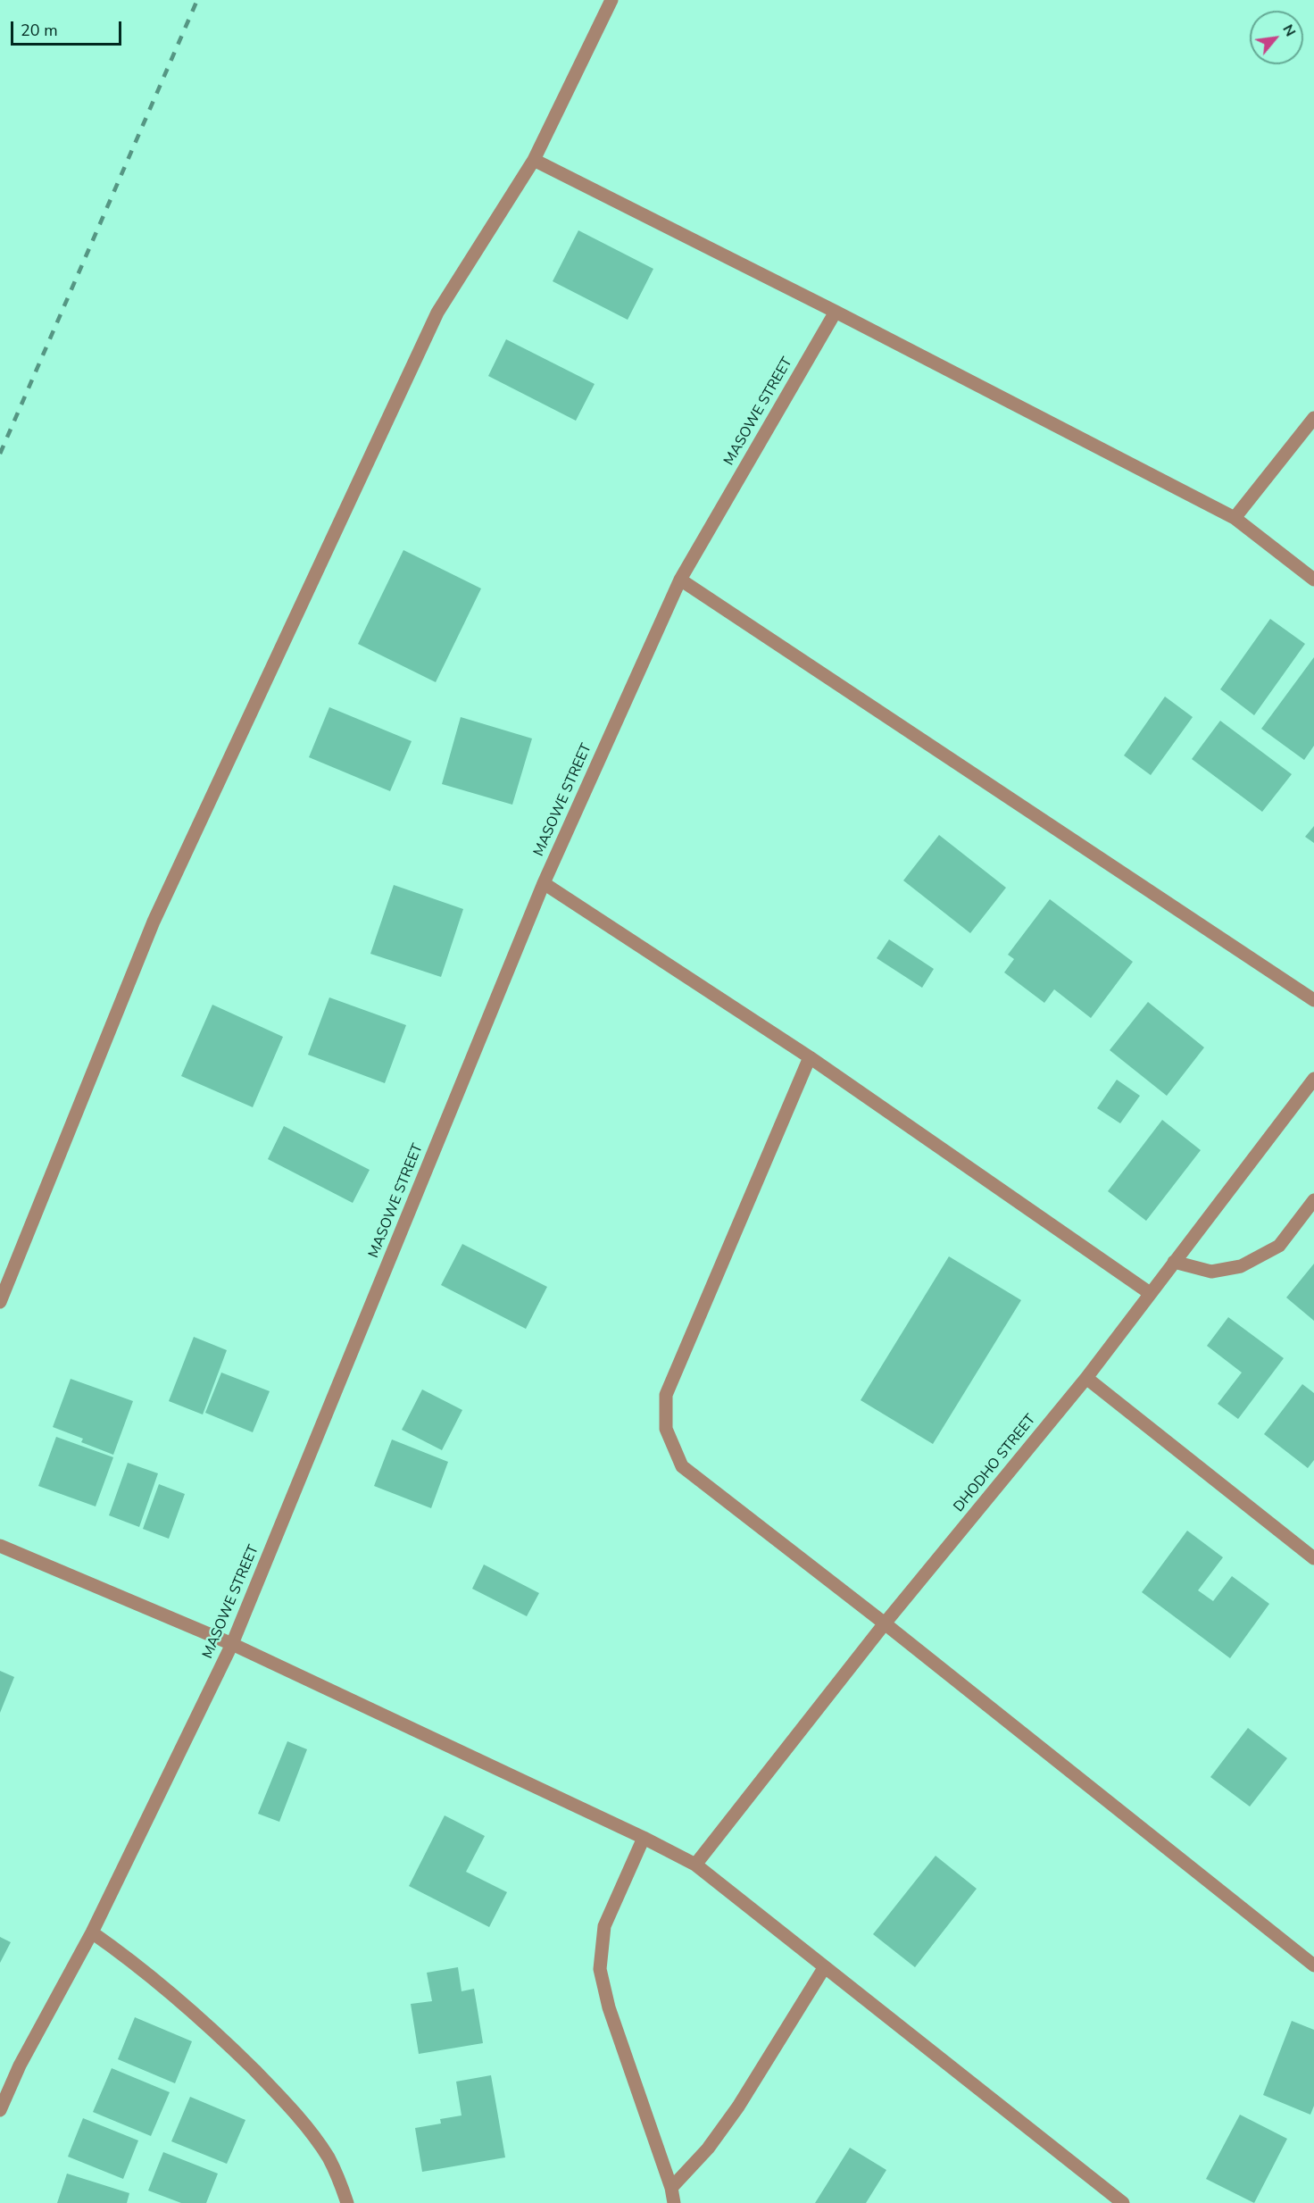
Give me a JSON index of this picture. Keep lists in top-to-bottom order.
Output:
{
  "streets": {
    "street": ["MASOWE STREET", "DHODHO STREET"]
  },
  "scale_bar": "20 m",
  "north": "top right"
}
